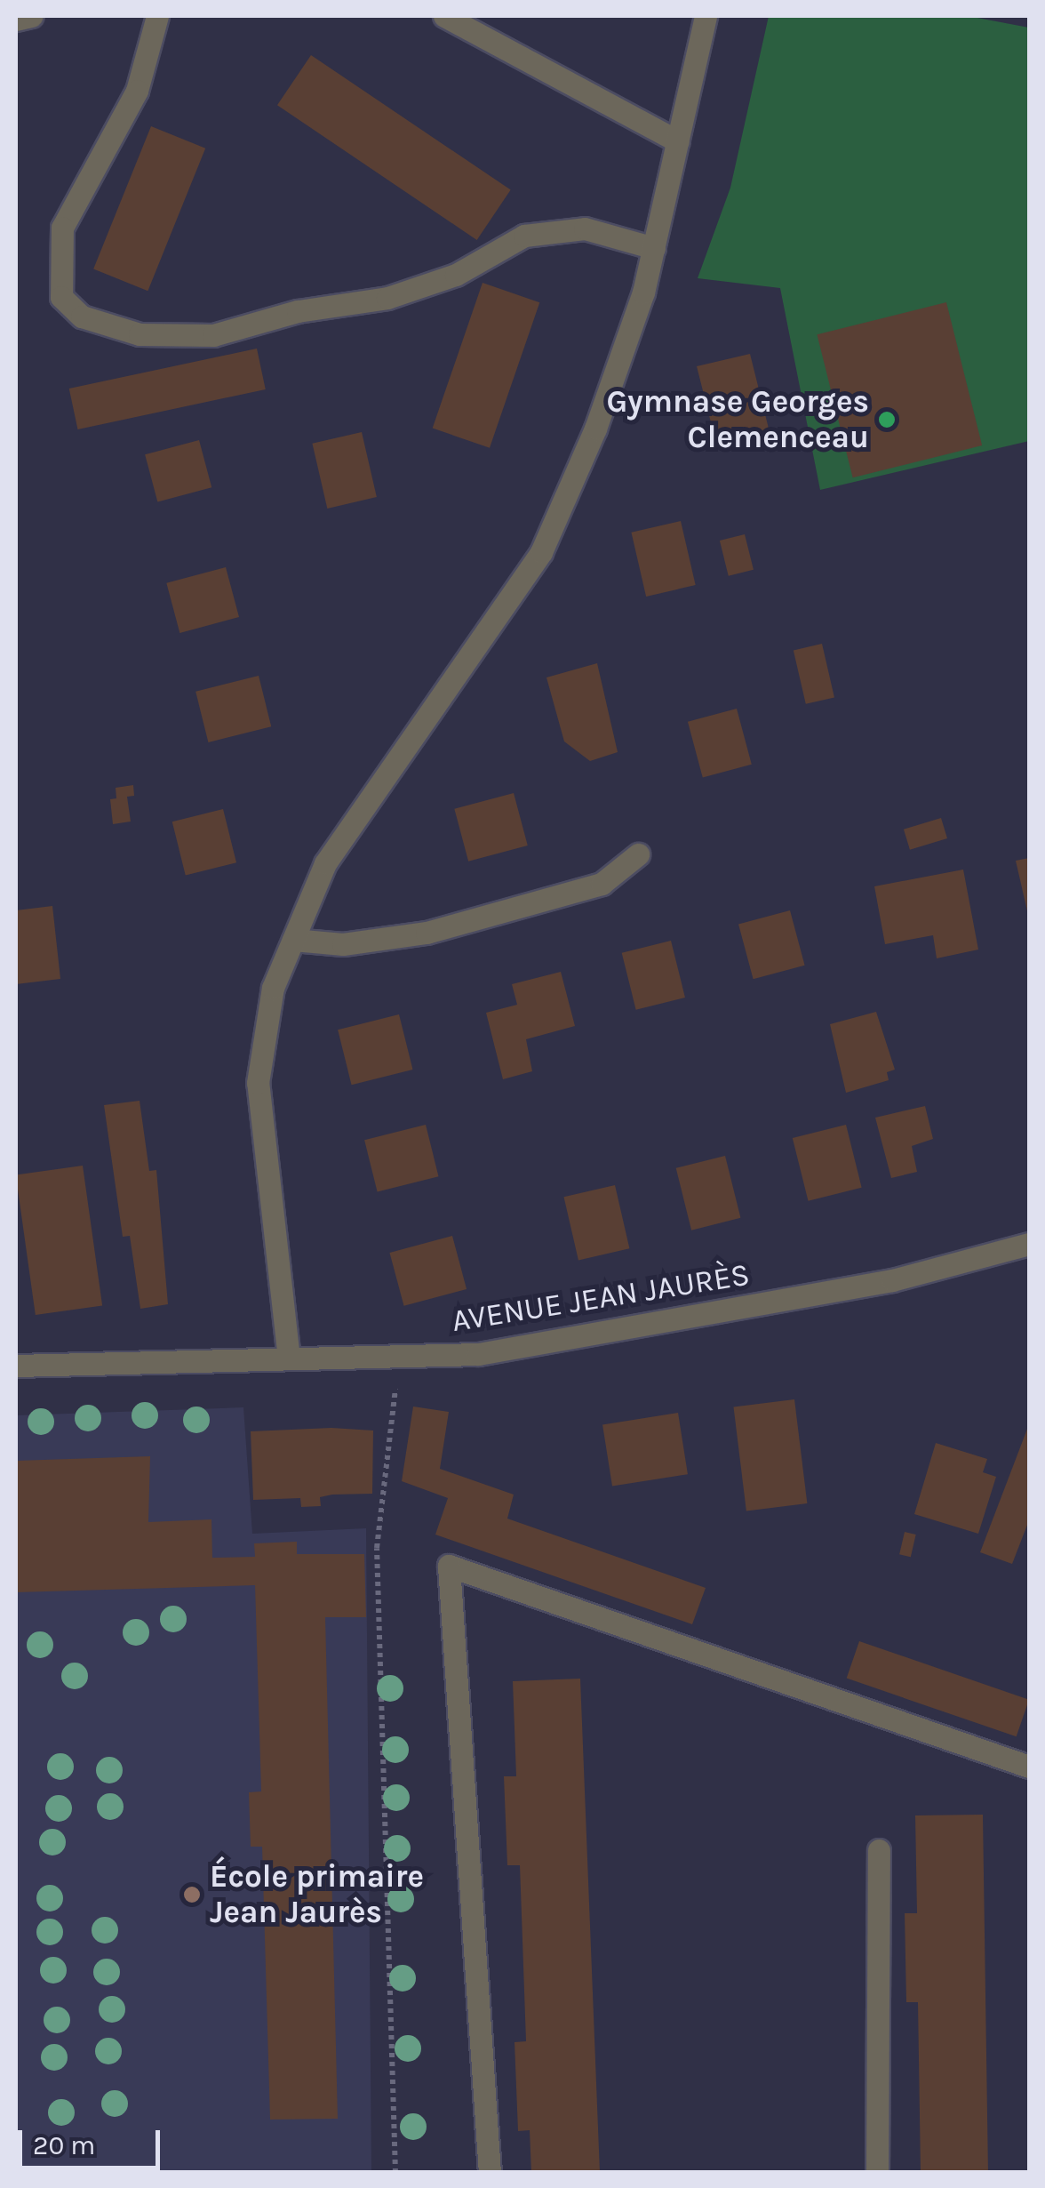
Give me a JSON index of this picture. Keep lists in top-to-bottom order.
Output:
{
  "streets": {
    "street": ["AVENUE JEAN JAURÈS"]
  },
  "places": ["Gymnase Georges Clemenceau", "École primaire Jean Jaurès"],
  "scale_bar": "20 m"
}
